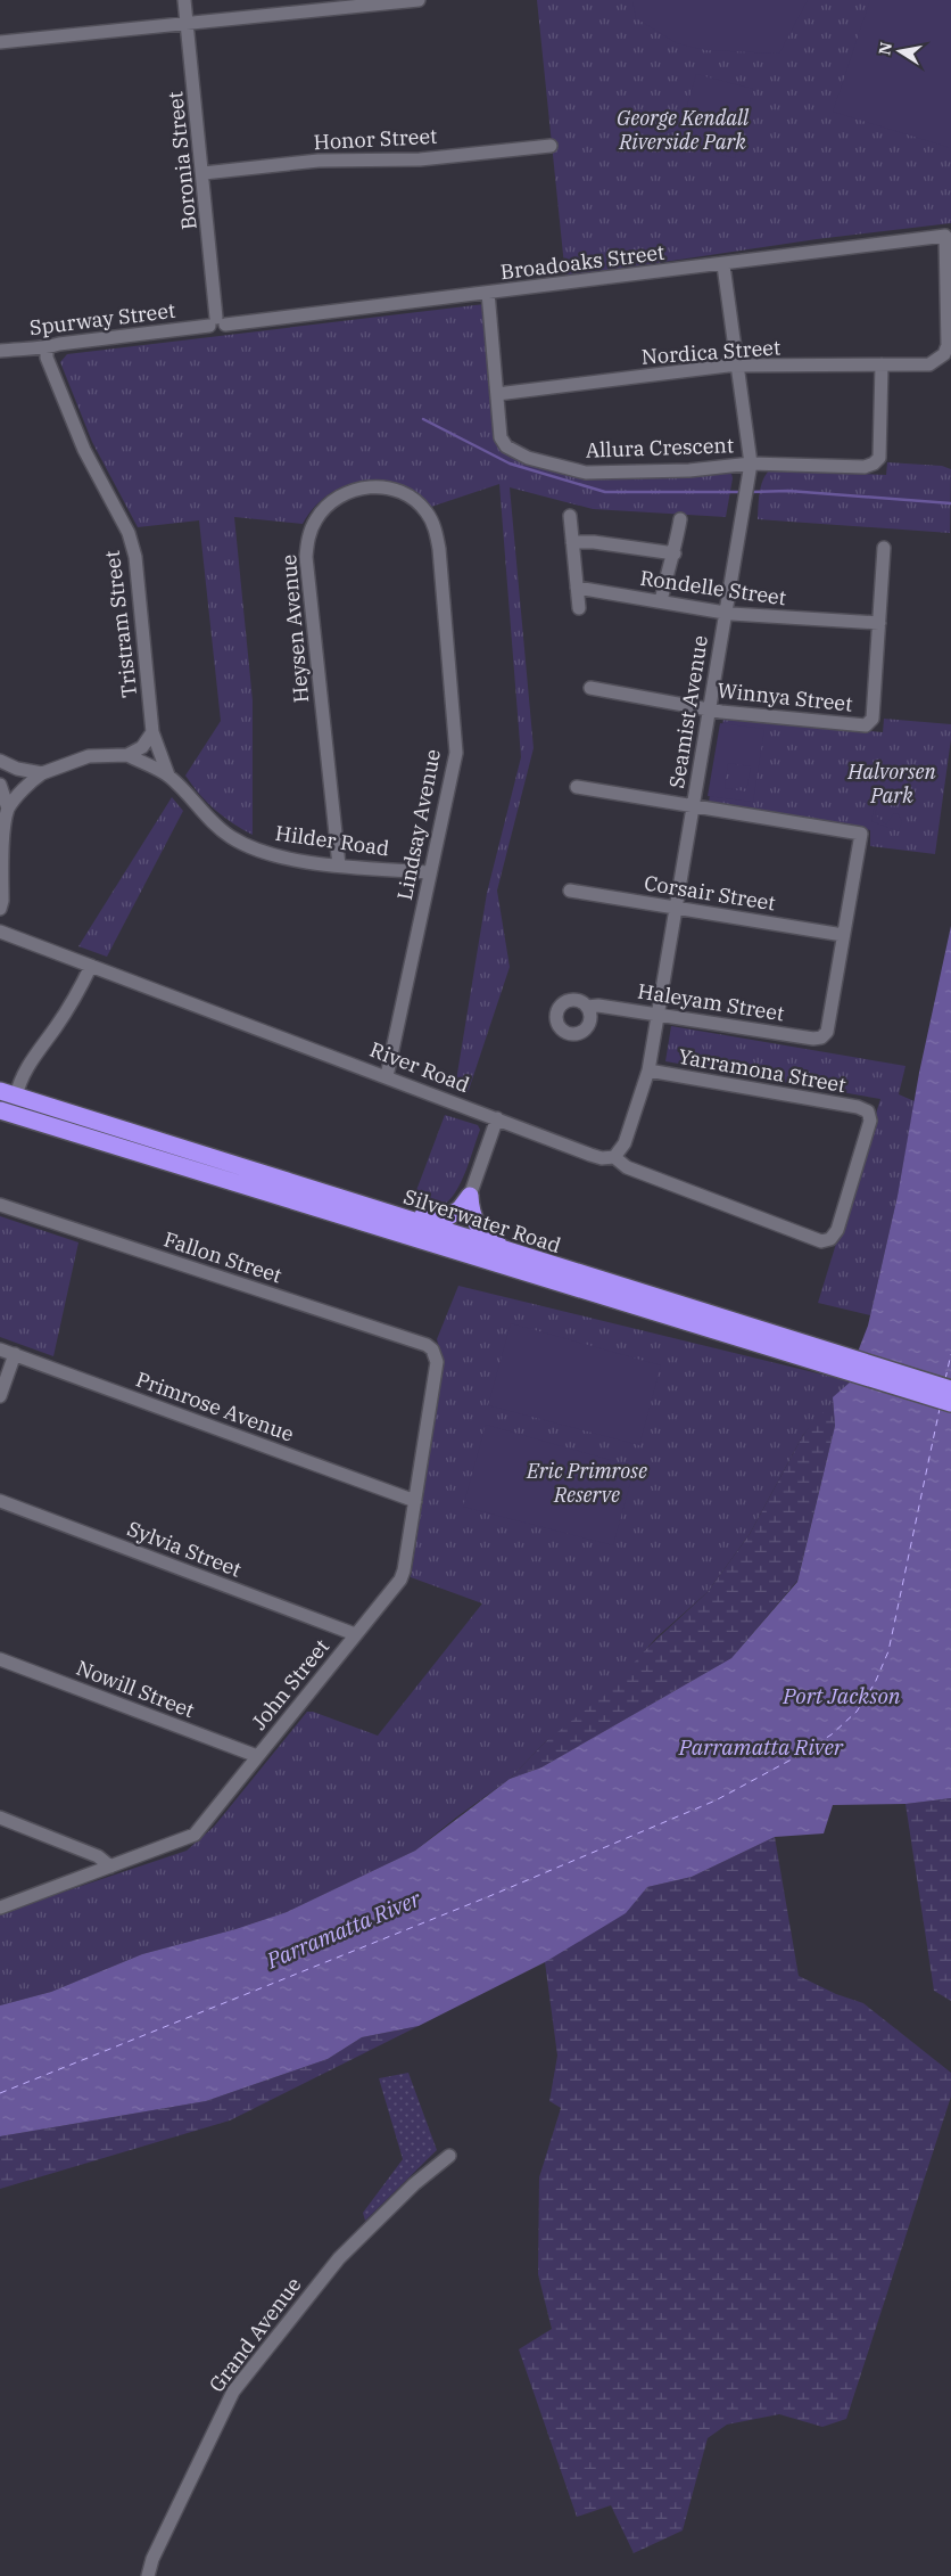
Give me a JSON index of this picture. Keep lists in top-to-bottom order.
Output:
{
  "streets": {
    "highway": ["Silverwater Road"],
    "street": [
      "Honor Street",
      "Boronia Street",
      "Broadoaks Street",
      "Spurway Street",
      "Nordica Street",
      "Allura Crescent",
      "Rondelle Street",
      "Tristram Street",
      "Heysen Avenue",
      "Winnya Street",
      "Seamist Avenue",
      "Lindsay Avenue",
      "Hilder Road",
      "Corsair Street",
      "Haleyam Street",
      "River Road",
      "Yarramona Street",
      "Fallon Street",
      "Primrose Avenue",
      "Sylvia Street",
      "John Street",
      "Nowill Street",
      "Grand Avenue"
    ]
  },
  "crossings": [
    ["Honor Street", "Boronia Street"],
    ["Boronia Street", "Broadoaks Street"],
    ["Boronia Street", "Spurway Street"],
    ["Broadoaks Street", "Spurway Street"],
    ["Broadoaks Street", "Nordica Street"],
    ["Broadoaks Street", "Allura Crescent"],
    ["Broadoaks Street", "Seamist Avenue"],
    ["Spurway Street", "Tristram Street"],
    ["Nordica Street", "Allura Crescent"],
    ["Nordica Street", "Seamist Avenue"],
    ["Allura Crescent", "Seamist Avenue"],
    ["Rondelle Street", "Winnya Street"],
    ["Rondelle Street", "Seamist Avenue"],
    ["Tristram Street", "Hilder Road"],
    ["Heysen Avenue", "Lindsay Avenue"],
    ["Heysen Avenue", "Hilder Road"],
    ["Winnya Street", "Seamist Avenue"],
    ["Seamist Avenue", "Corsair Street"],
    ["Seamist Avenue", "Haleyam Street"],
    ["Seamist Avenue", "River Road"],
    ["Seamist Avenue", "Yarramona Street"],
    ["Lindsay Avenue", "Hilder Road"],
    ["Lindsay Avenue", "River Road"],
    ["Corsair Street", "Haleyam Street"],
    ["River Road", "Yarramona Street"],
    ["Fallon Street", "John Street"],
    ["Primrose Avenue", "John Street"],
    ["Sylvia Street", "John Street"],
    ["John Street", "Nowill Street"]
  ],
  "water": ["Port Jackson", "Parramatta River"],
  "parks": ["George Kendall Riverside Park", "Halvorsen Park", "Eric Primrose Reserve"],
  "north": "left"
}
